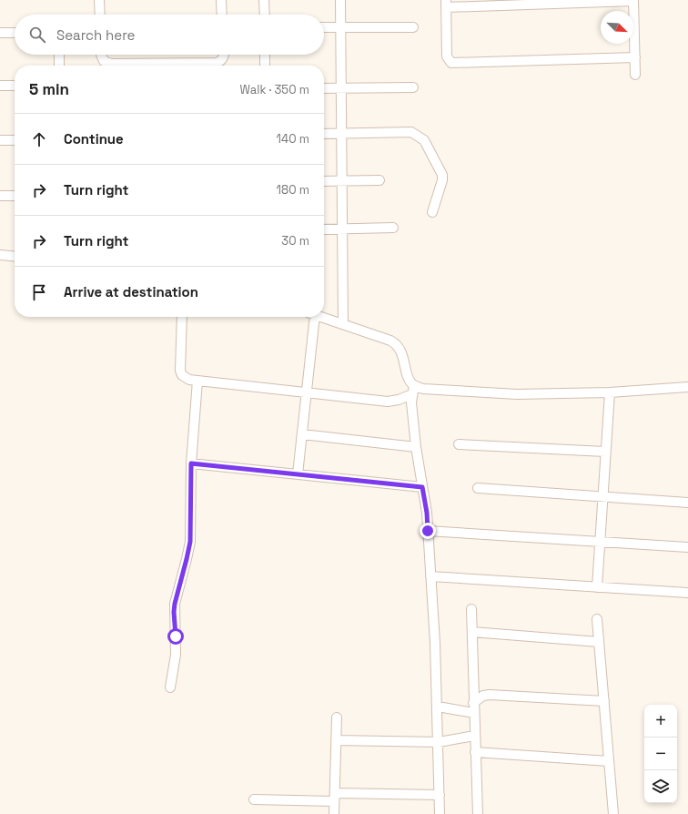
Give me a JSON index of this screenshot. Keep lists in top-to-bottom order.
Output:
{
  "north": "bottom right",
  "page": {
    "search": "Search here",
    "heading": ["5 min", "Walk · 350 m"],
    "list": [
      ["Continue", "140 m"],
      ["Turn right", "180 m"],
      ["Turn right", "30 m"],
      "Arrive at destination"
    ],
    "map_buttons": ["+", "−"]
  }
}
